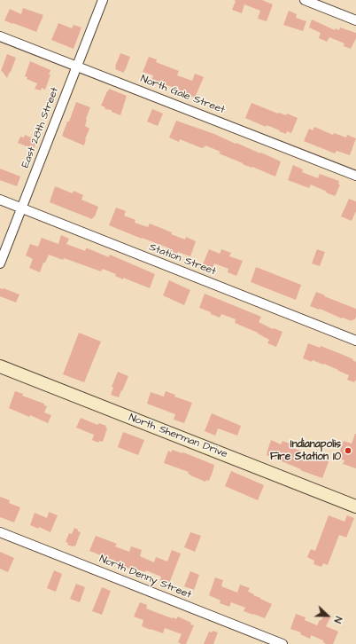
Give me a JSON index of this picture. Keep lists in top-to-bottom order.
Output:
{
  "streets": {
    "main road": ["North Sherman Drive"],
    "street": [
      "North Gale Street",
      "East 28th Street",
      "Station Street",
      "North Denny Street"
    ]
  },
  "crossings": [
    ["North Gale Street", "East 28th Street"],
    ["East 28th Street", "Station Street"]
  ],
  "places": ["Indianapolis Fire Station 10"],
  "north": "right"
}
